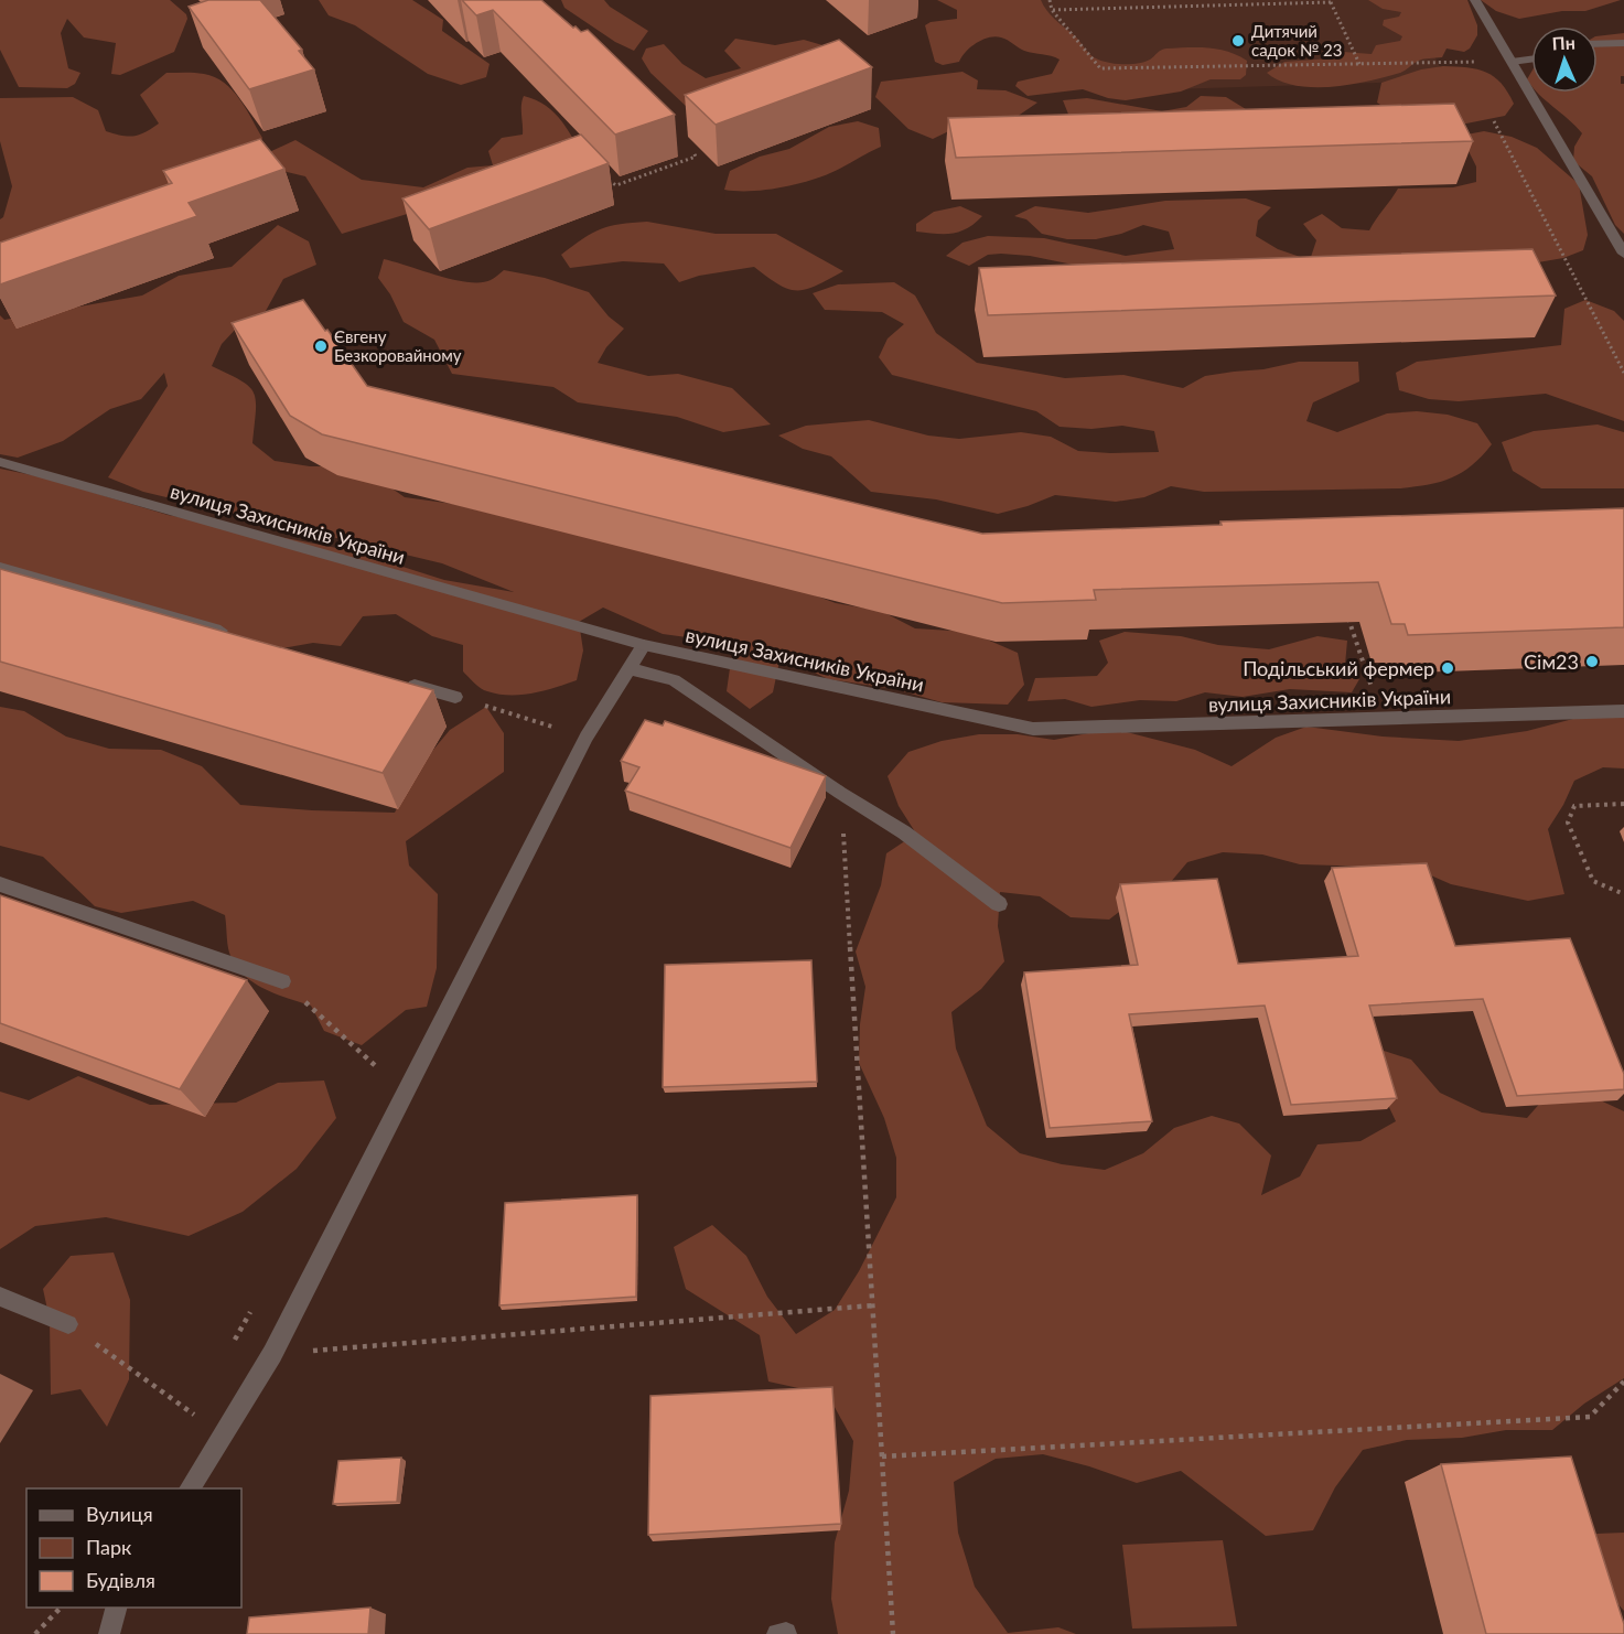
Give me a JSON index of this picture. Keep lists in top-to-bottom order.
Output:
{
  "streets": {
    "street": ["вулиця Захисників України"]
  },
  "places": [
    "Дитячий садок № 23",
    "Євгену Безкоровайному",
    "Сім23",
    "Подільський фермер"
  ],
  "legend": ["Вулиця", "Парк", "Будівля"],
  "north": "top"
}
